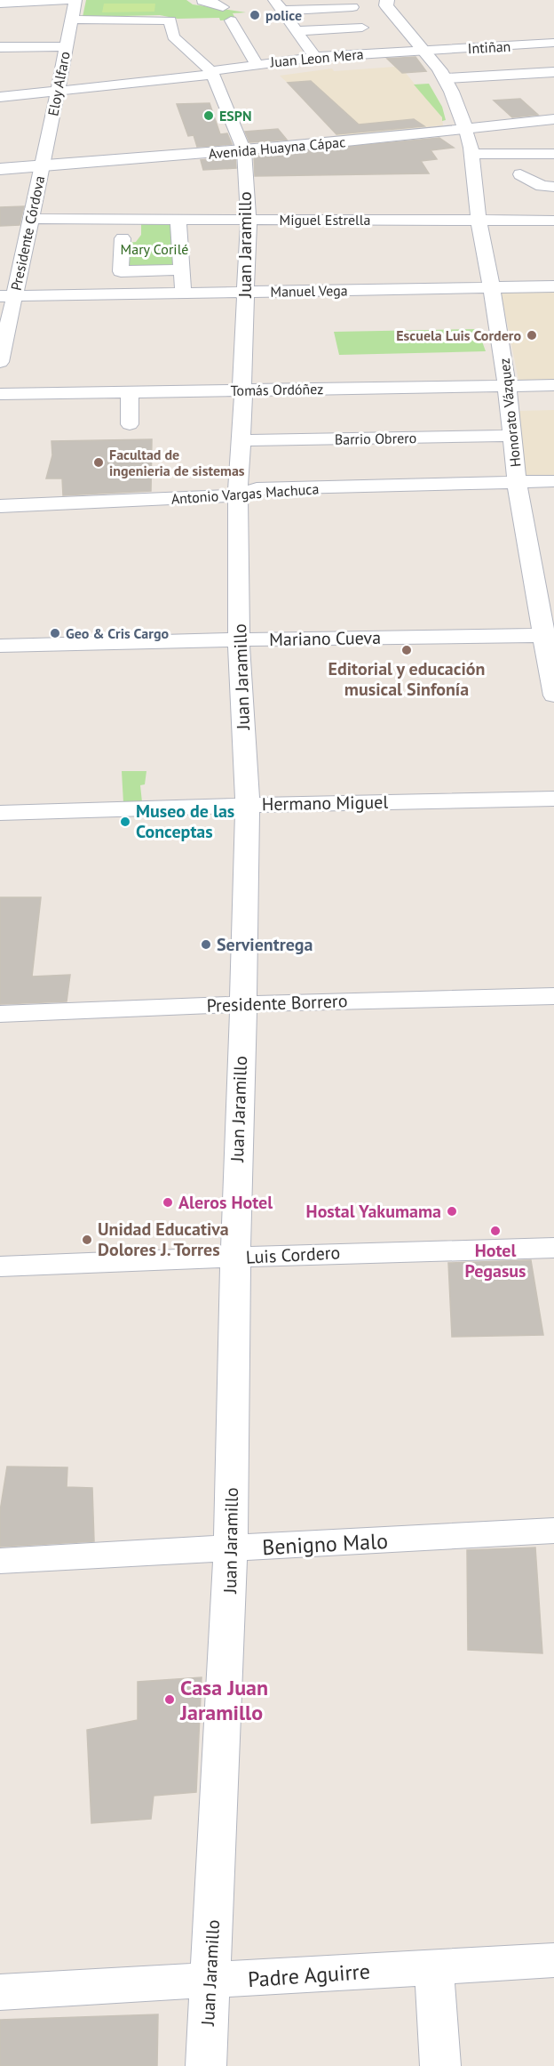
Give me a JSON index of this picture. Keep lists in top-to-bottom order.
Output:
{
  "streets": {
    "street": [
      "Intiñan",
      "Juan Leon Mera",
      "Eloy Alfaro",
      "Avenida Huayna Cápac",
      "Miguel Estrella",
      "Presidente Córdova",
      "Juan Jaramillo",
      "Manuel Vega",
      "Tomás Ordóñez",
      "Honorato Vázquez",
      "Barrio Obrero",
      "Antonio Vargas Machuca",
      "Mariano Cueva",
      "Hermano Miguel",
      "Presidente Borrero",
      "Luis Cordero",
      "Benigno Malo",
      "Padre Aguirre"
    ]
  },
  "crossings": [
    ["Intiñan", "Juan Leon Mera"],
    ["Juan Leon Mera", "Eloy Alfaro"],
    ["Juan Leon Mera", "Juan Jaramillo"],
    ["Eloy Alfaro", "Avenida Huayna Cápac"],
    ["Eloy Alfaro", "Presidente Córdova"],
    ["Avenida Huayna Cápac", "Presidente Córdova"],
    ["Avenida Huayna Cápac", "Juan Jaramillo"],
    ["Avenida Huayna Cápac", "Honorato Vázquez"],
    ["Miguel Estrella", "Presidente Córdova"],
    ["Miguel Estrella", "Juan Jaramillo"],
    ["Miguel Estrella", "Honorato Vázquez"],
    ["Presidente Córdova", "Manuel Vega"],
    ["Juan Jaramillo", "Manuel Vega"],
    ["Juan Jaramillo", "Tomás Ordóñez"],
    ["Juan Jaramillo", "Barrio Obrero"],
    ["Juan Jaramillo", "Antonio Vargas Machuca"],
    ["Juan Jaramillo", "Mariano Cueva"],
    ["Juan Jaramillo", "Hermano Miguel"],
    ["Juan Jaramillo", "Presidente Borrero"],
    ["Juan Jaramillo", "Luis Cordero"],
    ["Juan Jaramillo", "Benigno Malo"],
    ["Juan Jaramillo", "Padre Aguirre"],
    ["Manuel Vega", "Honorato Vázquez"],
    ["Tomás Ordóñez", "Honorato Vázquez"],
    ["Honorato Vázquez", "Barrio Obrero"],
    ["Honorato Vázquez", "Antonio Vargas Machuca"],
    ["Honorato Vázquez", "Mariano Cueva"]
  ],
  "parks": ["Mary Corilé"],
  "places": [
    "police",
    "ESPN",
    "Escuela Luis Cordero",
    "Facultad de ingenieria de sistemas",
    "Geo & Cris Cargo",
    "Editorial y educación musical Sinfonía",
    "Museo de las Conceptas",
    "Servientrega",
    "Aleros Hotel",
    "Hostal Yakumama",
    "Hotel Pegasus",
    "Unidad Educativa Dolores J. Torres",
    "Casa Juan Jaramillo"
  ]
}
